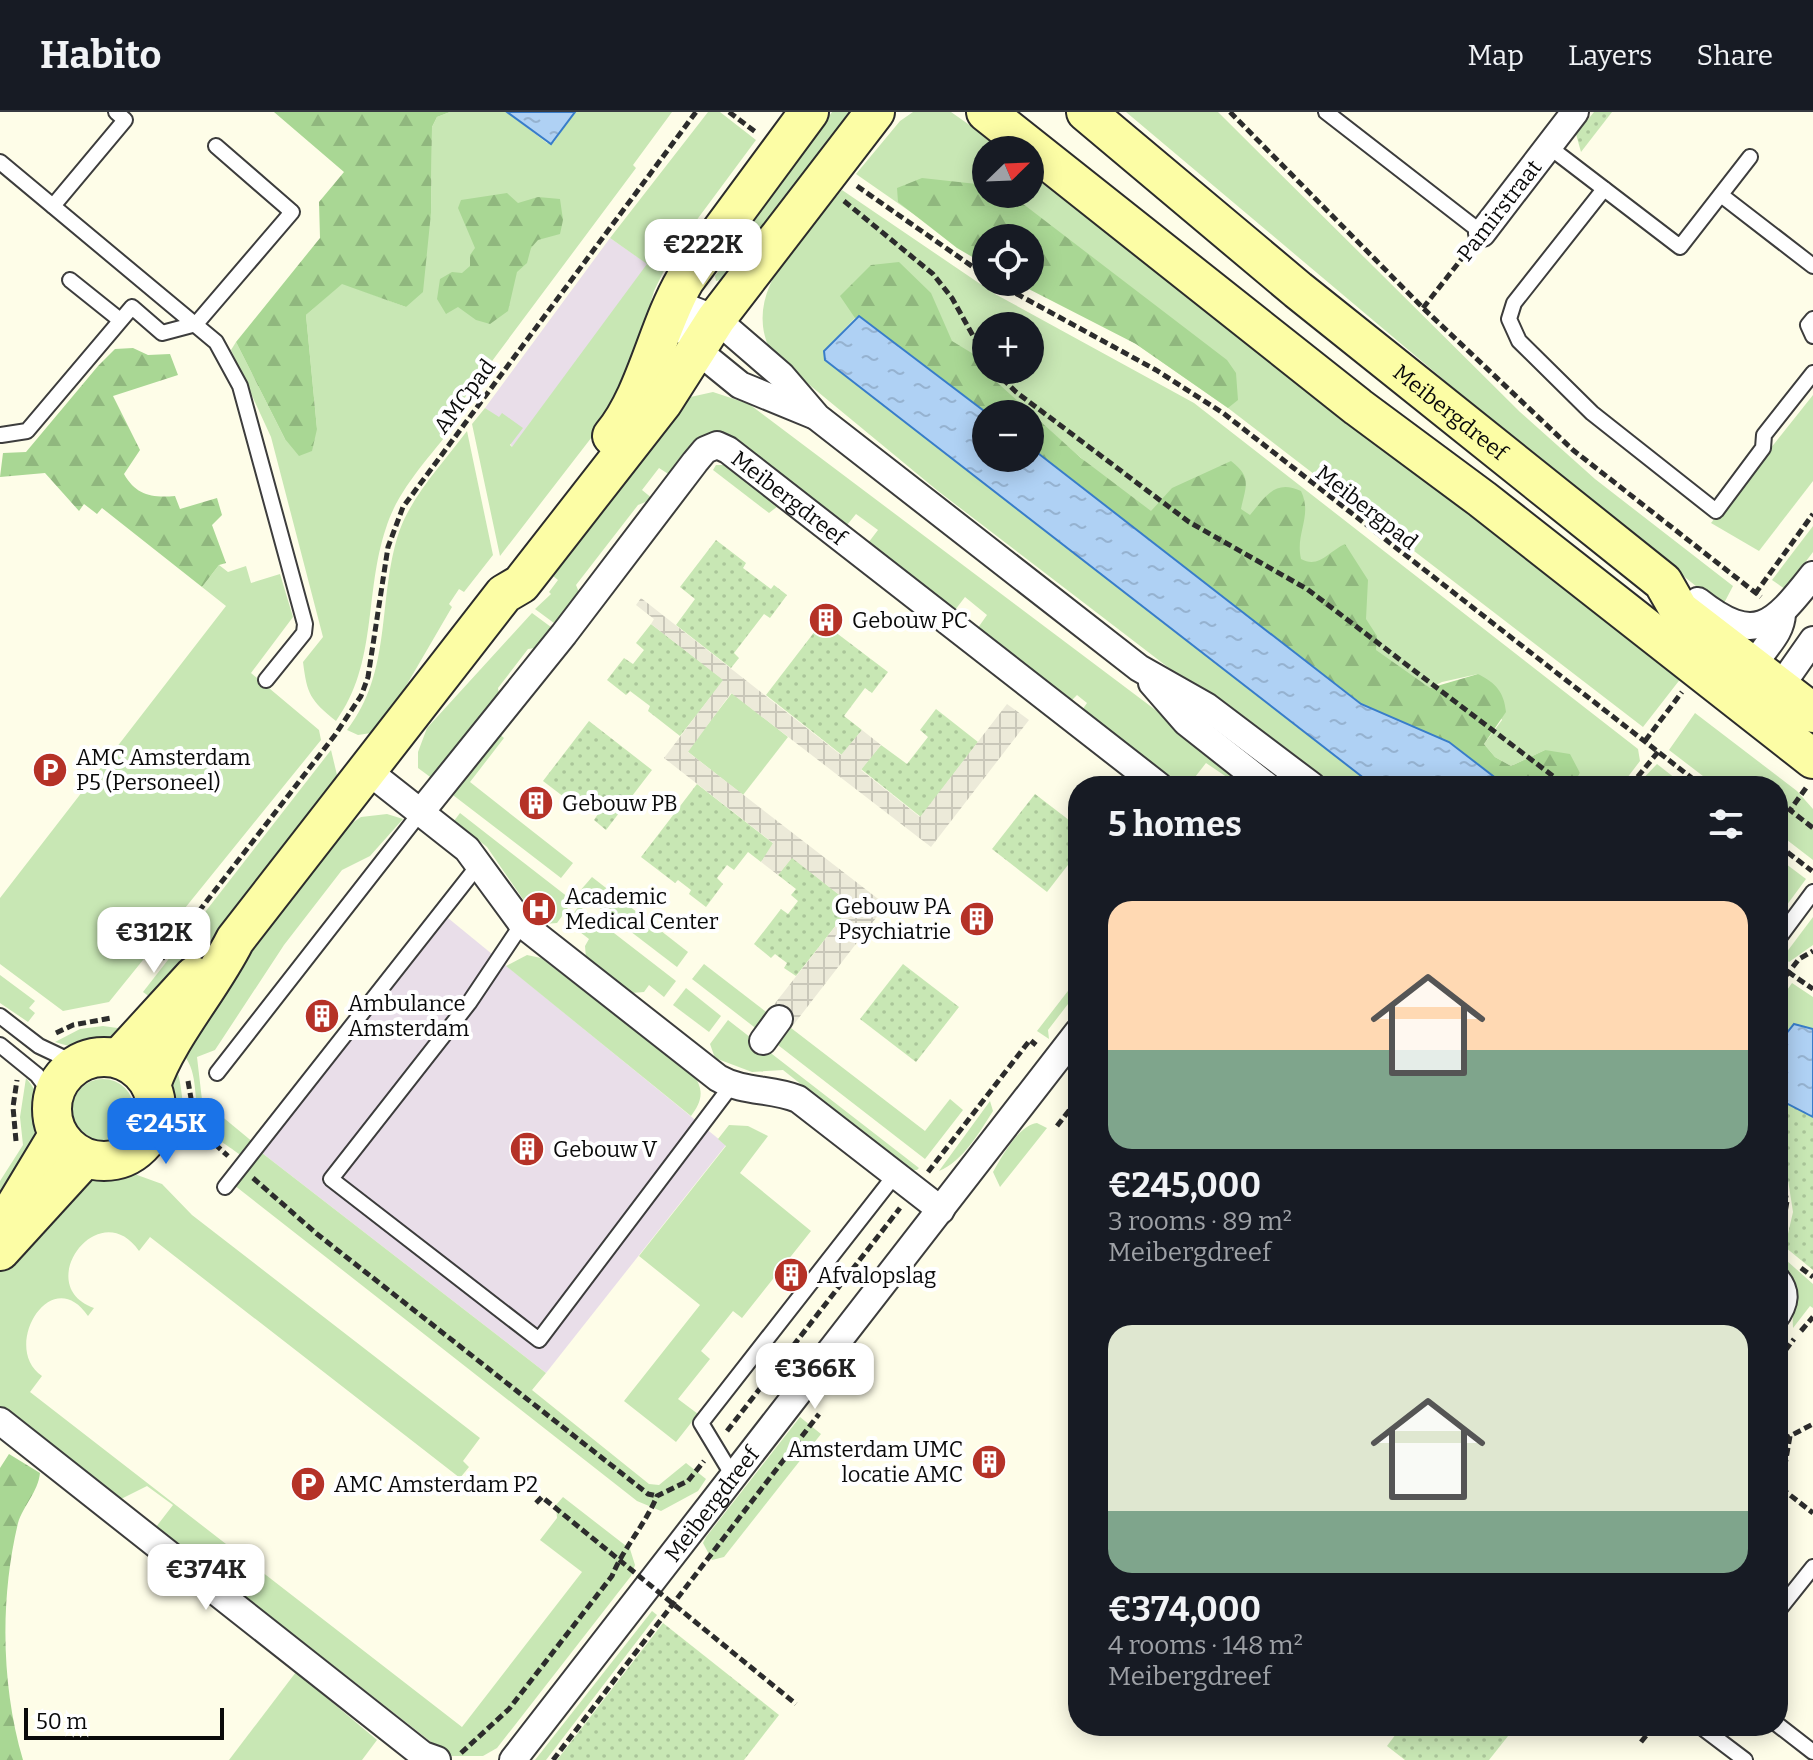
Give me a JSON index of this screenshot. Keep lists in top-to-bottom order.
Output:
{
  "streets": {
    "street": ["Pamirstraat", "Meibergdreef"],
    "path": ["AMCpad", "Meibergpad"]
  },
  "places": {
    "building": [
      "Gebouw PC",
      "Gebouw PB",
      "Gebouw PA Psychiatrie",
      "Ambulance Amsterdam",
      "Gebouw V",
      "Afvalopslag",
      "Amsterdam UMC locatie AMC"
    ],
    "parking": ["AMC Amsterdam P5 (Personeel)", "AMC Amsterdam P2"],
    "hospital": ["Academic Medical Center"]
  },
  "scale_bar": "50 m",
  "north": "top right",
  "page": {
    "header": "Habito",
    "nav": ["Map", "Layers", "Share"],
    "map_buttons": ["+", "−"],
    "price": [
      "€222K",
      "€312K",
      "€245K",
      "€366K",
      "€374K"
    ],
    "heading": "5 homes",
    "list": [
      {
        "name": "€245,000",
        "note": "3 rooms · 89 m² · Meibergdreef"
      },
      {
        "name": "€374,000",
        "note": "4 rooms · 148 m² · Meibergdreef"
      }
    ],
    "scale": "50 m"
  }
}
